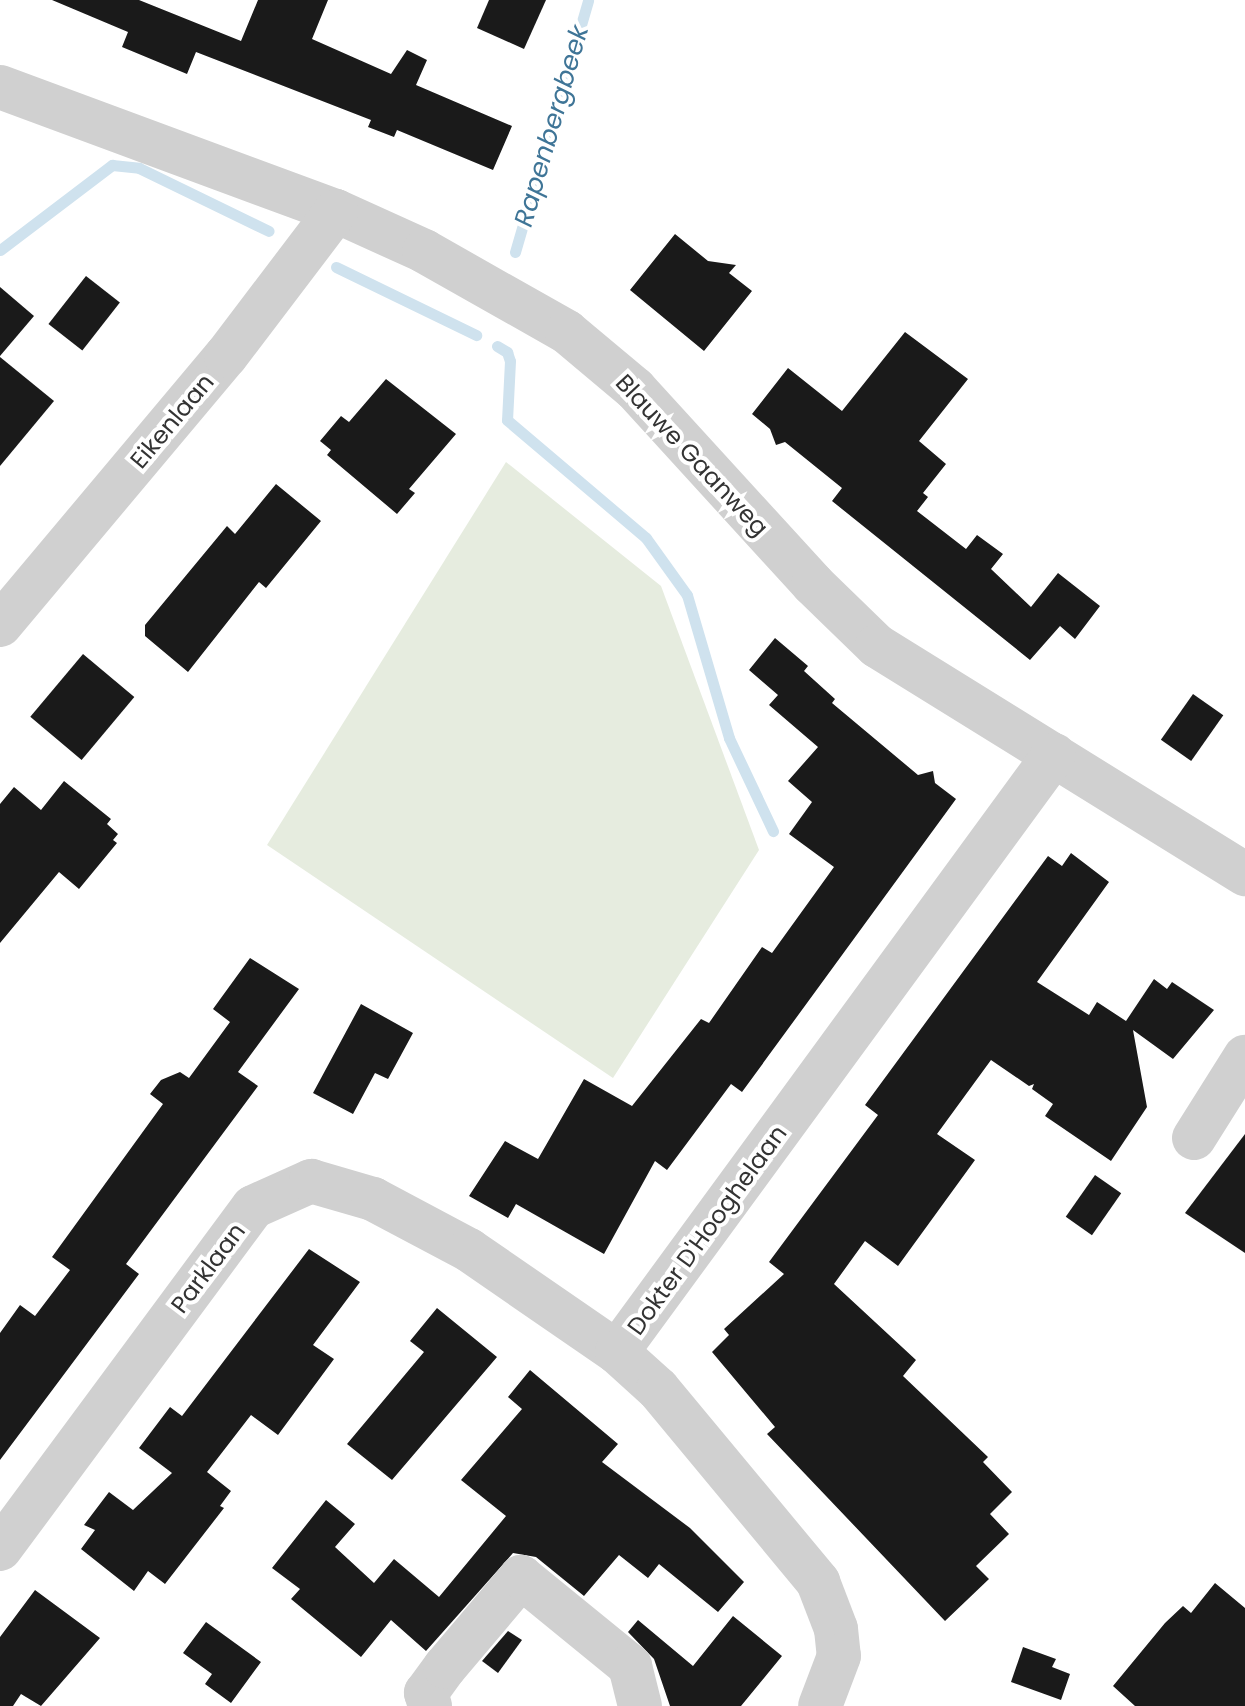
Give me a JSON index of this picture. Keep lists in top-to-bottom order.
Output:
{
  "streets": {
    "street": [
      "Eikenlaan",
      "Blauwe Gaanweg",
      "Dokter D'Hooghelaan",
      "Parklaan"
    ]
  },
  "crossings": [
    ["Eikenlaan", "Blauwe Gaanweg"],
    ["Blauwe Gaanweg", "Dokter D'Hooghelaan"],
    ["Dokter D'Hooghelaan", "Parklaan"]
  ],
  "water": ["Rapenbergbeek"]
}
